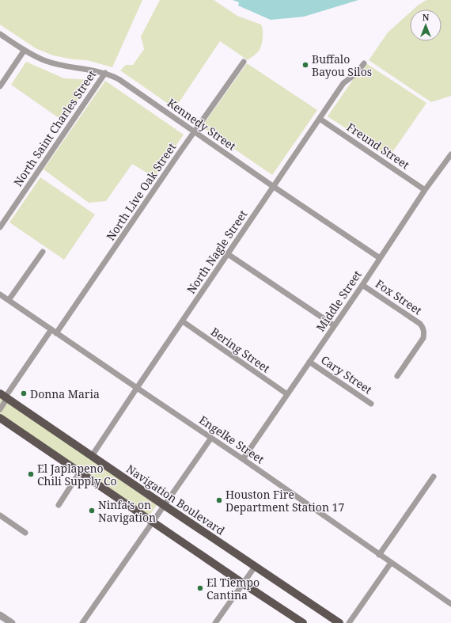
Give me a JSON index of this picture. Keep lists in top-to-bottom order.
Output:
{
  "streets": {
    "main road": ["Navigation Boulevard"],
    "street": [
      "Kennedy Street",
      "North Saint Charles Street",
      "Freund Street",
      "North Live Oak Street",
      "North Nagle Street",
      "Fox Street",
      "Middle Street",
      "Bering Street",
      "Cary Street",
      "Engelke Street"
    ]
  },
  "crossings": [
    ["Kennedy Street", "North Saint Charles Street"],
    ["Kennedy Street", "North Live Oak Street"],
    ["Kennedy Street", "North Nagle Street"],
    ["Kennedy Street", "Middle Street"],
    ["Freund Street", "North Nagle Street"],
    ["Freund Street", "Middle Street"],
    ["North Live Oak Street", "Engelke Street"],
    ["North Live Oak Street", "Navigation Boulevard"],
    ["North Nagle Street", "Bering Street"],
    ["North Nagle Street", "Engelke Street"],
    ["North Nagle Street", "Navigation Boulevard"],
    ["Fox Street", "Middle Street"],
    ["Middle Street", "Bering Street"],
    ["Middle Street", "Cary Street"],
    ["Middle Street", "Engelke Street"]
  ],
  "places": [
    "Buffalo Bayou Silos",
    "Donna Maria",
    "El Japlapeno Chili Supply Co",
    "Houston Fire Department Station 17",
    "Ninfa’s on Navigation",
    "El Tiempo Cantina"
  ],
  "north": "top"
}
